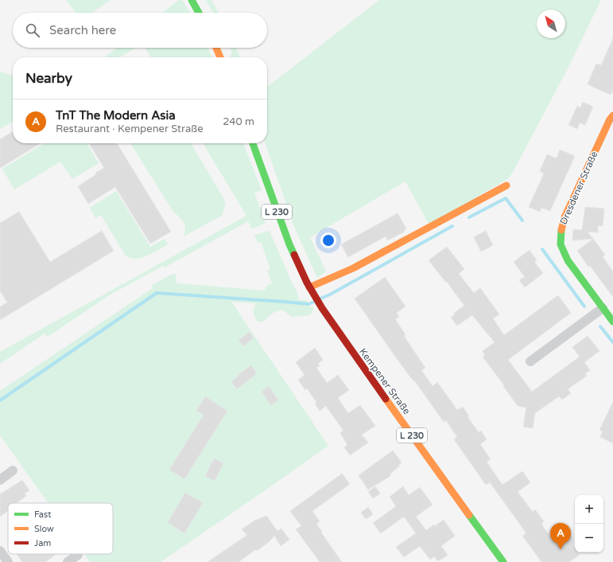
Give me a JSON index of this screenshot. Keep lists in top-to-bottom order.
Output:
{
  "streets": {
    "main road": ["Dresdener Straße", "L 230", "Kempener Straße"]
  },
  "legend": ["Fast", "Slow", "Jam"],
  "north": "top left",
  "page": {
    "search": "Search here",
    "heading": "Nearby",
    "list": [
      {
        "mark": "A",
        "name": "TnT The Modern Asia",
        "note": "Restaurant · Kempener Straße",
        "value": "240 m"
      }
    ],
    "map_buttons": ["+", "−"],
    "pins": "A"
  }
}
